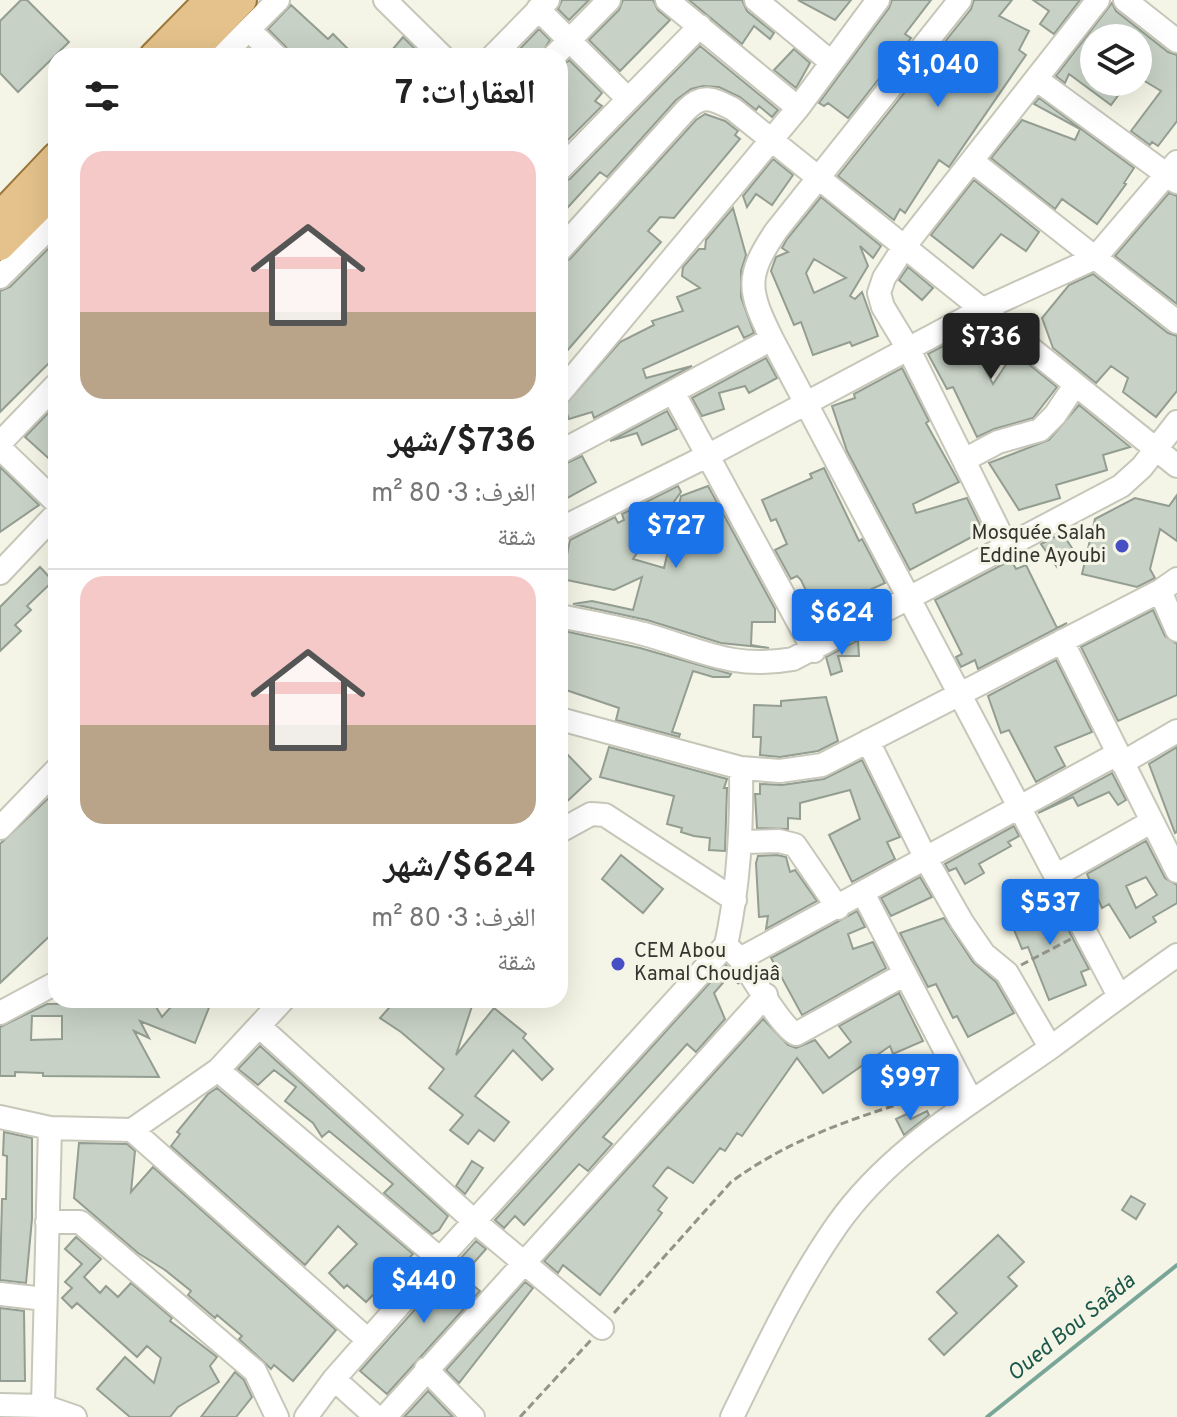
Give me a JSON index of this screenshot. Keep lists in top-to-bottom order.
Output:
{
  "water": ["Oued Bou Saâda"],
  "places": ["Mosquée Salah Eddine Ayoubi", "CEM Abou Kamal Choudjaâ"],
  "page": {
    "price": [
      "$1,040",
      "$736",
      "$727",
      "$624",
      "$537",
      "$997",
      "$440"
    ],
    "heading": "العقارات: 7",
    "list": [
      {
        "name": "$736/شهر",
        "note": "الغرف: 3 · 80 m² · شقة"
      },
      {
        "name": "$624/شهر",
        "note": "الغرف: 3 · 80 m² · شقة"
      }
    ]
  }
}
